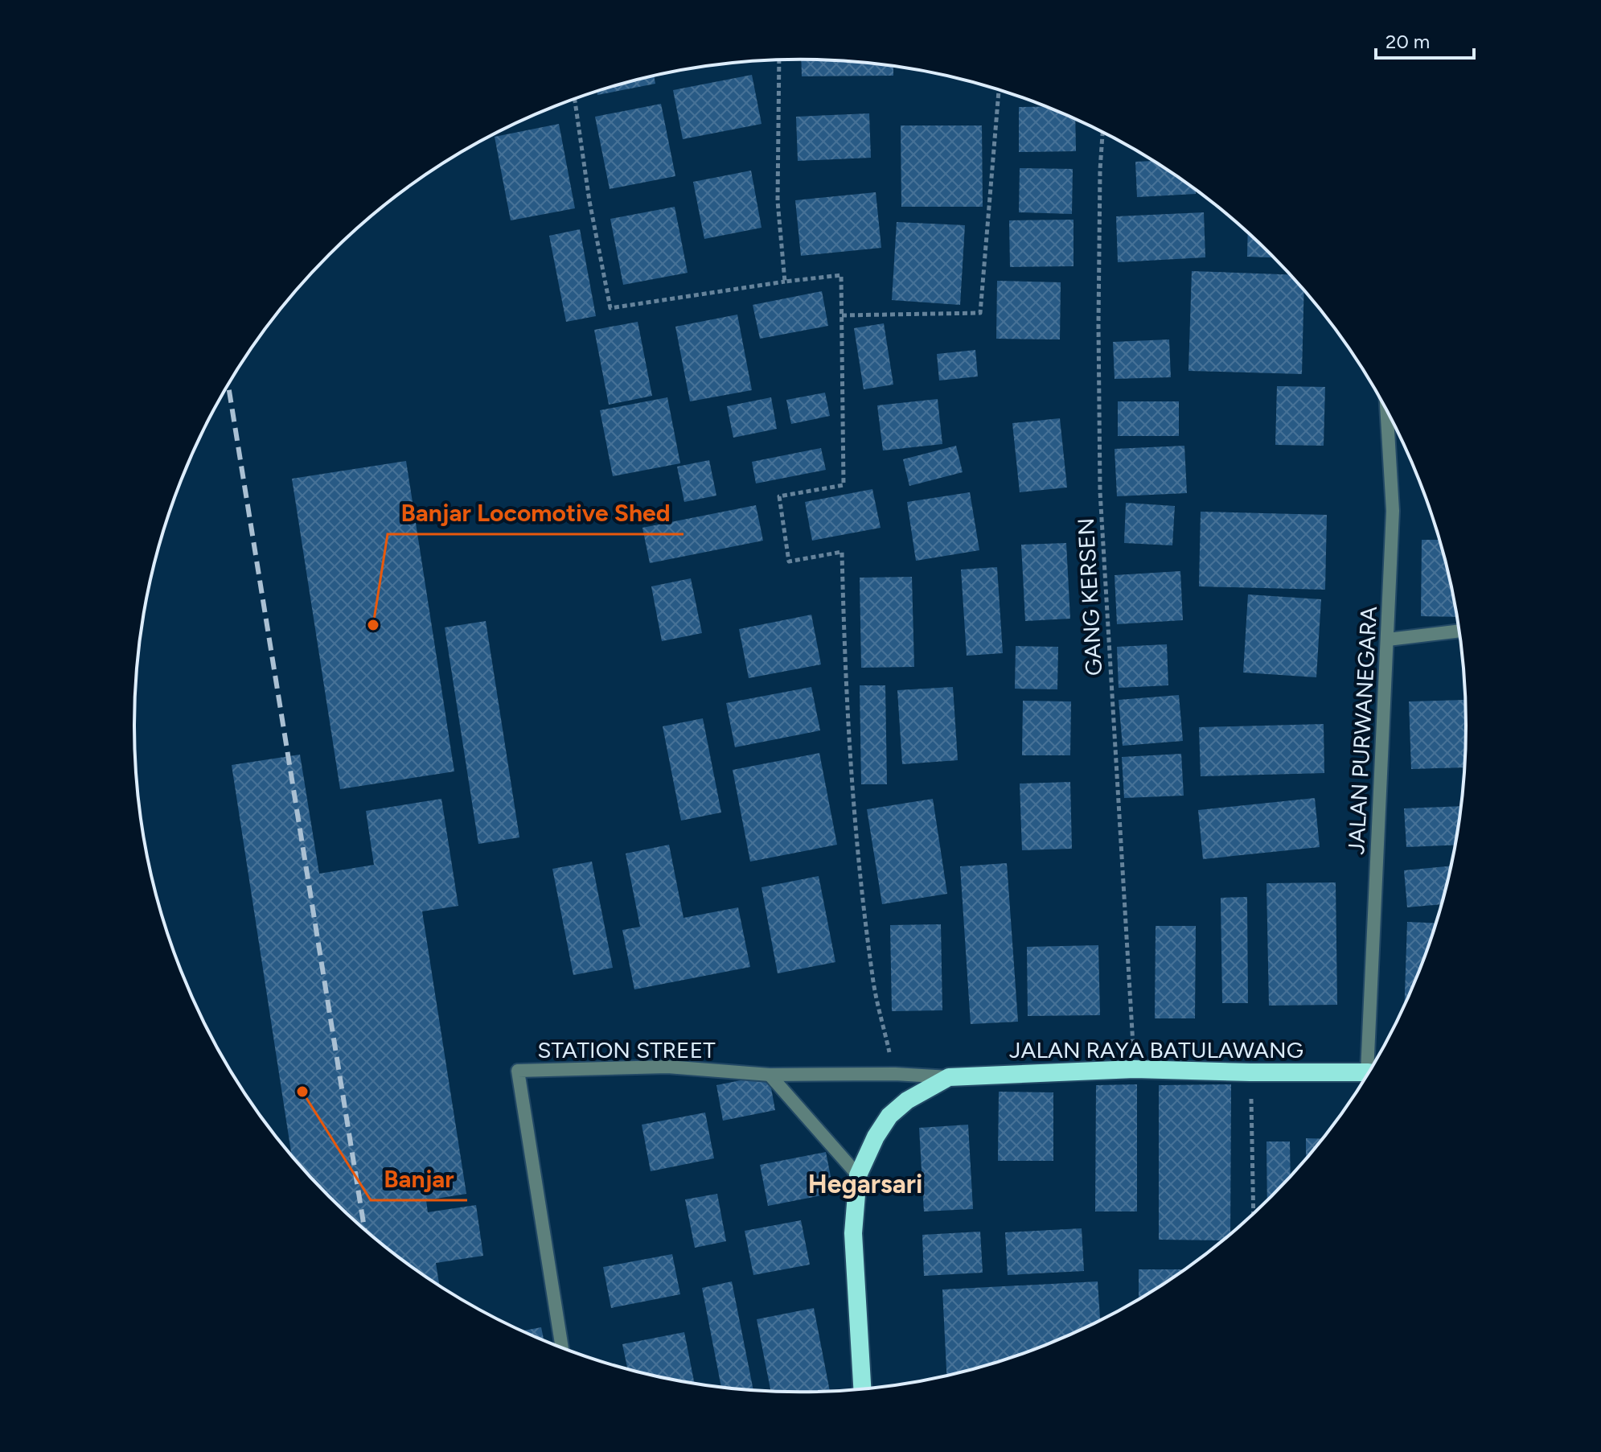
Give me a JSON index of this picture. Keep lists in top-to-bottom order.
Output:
{
  "streets": {
    "highway": ["JALAN RAYA BATULAWANG"],
    "street": ["JALAN PURWANEGARA", "STATION STREET"],
    "path": ["GANG KERSEN"]
  },
  "crossings": [
    ["GANG KERSEN", "JALAN RAYA BATULAWANG"],
    ["STATION STREET", "JALAN RAYA BATULAWANG"]
  ],
  "districts": ["Hegarsari"],
  "places": ["Banjar Locomotive Shed", "Banjar"],
  "scale_bar": "20 m"
}
